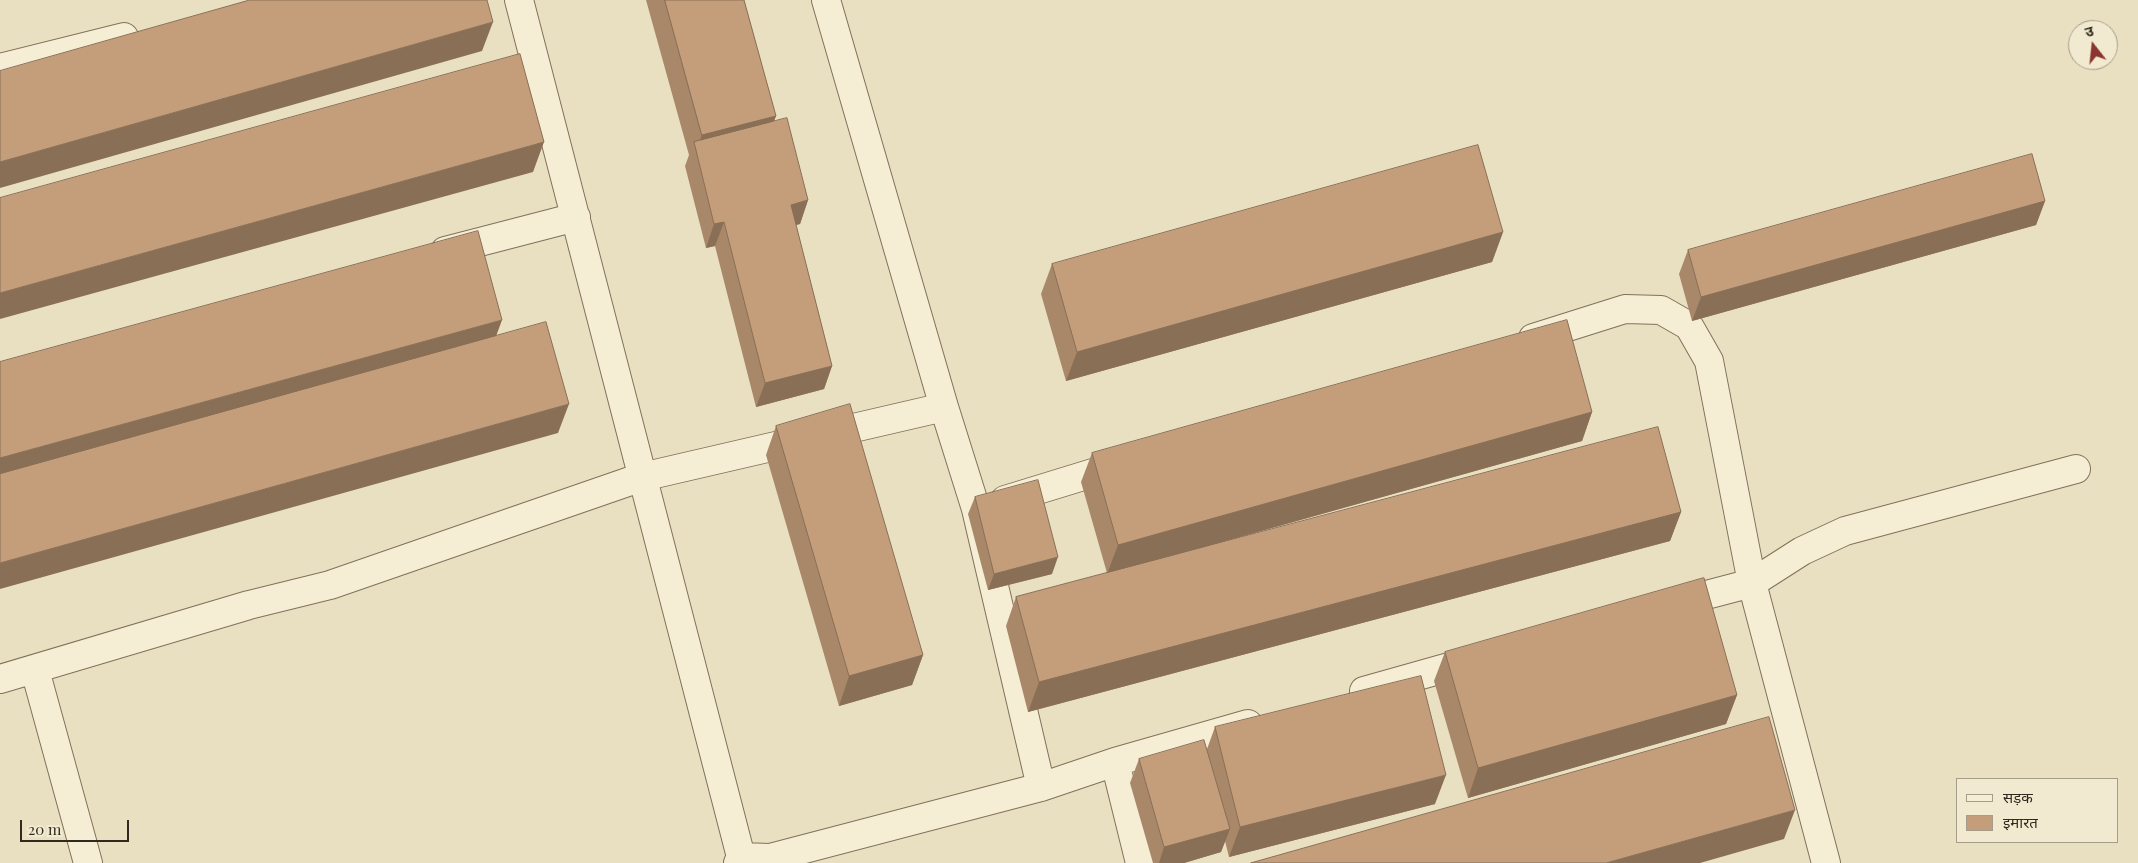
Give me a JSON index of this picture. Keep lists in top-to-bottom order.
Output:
{
  "legend": ["सड़क", "इमारत"],
  "scale_bar": "20 m",
  "north": "top"
}
